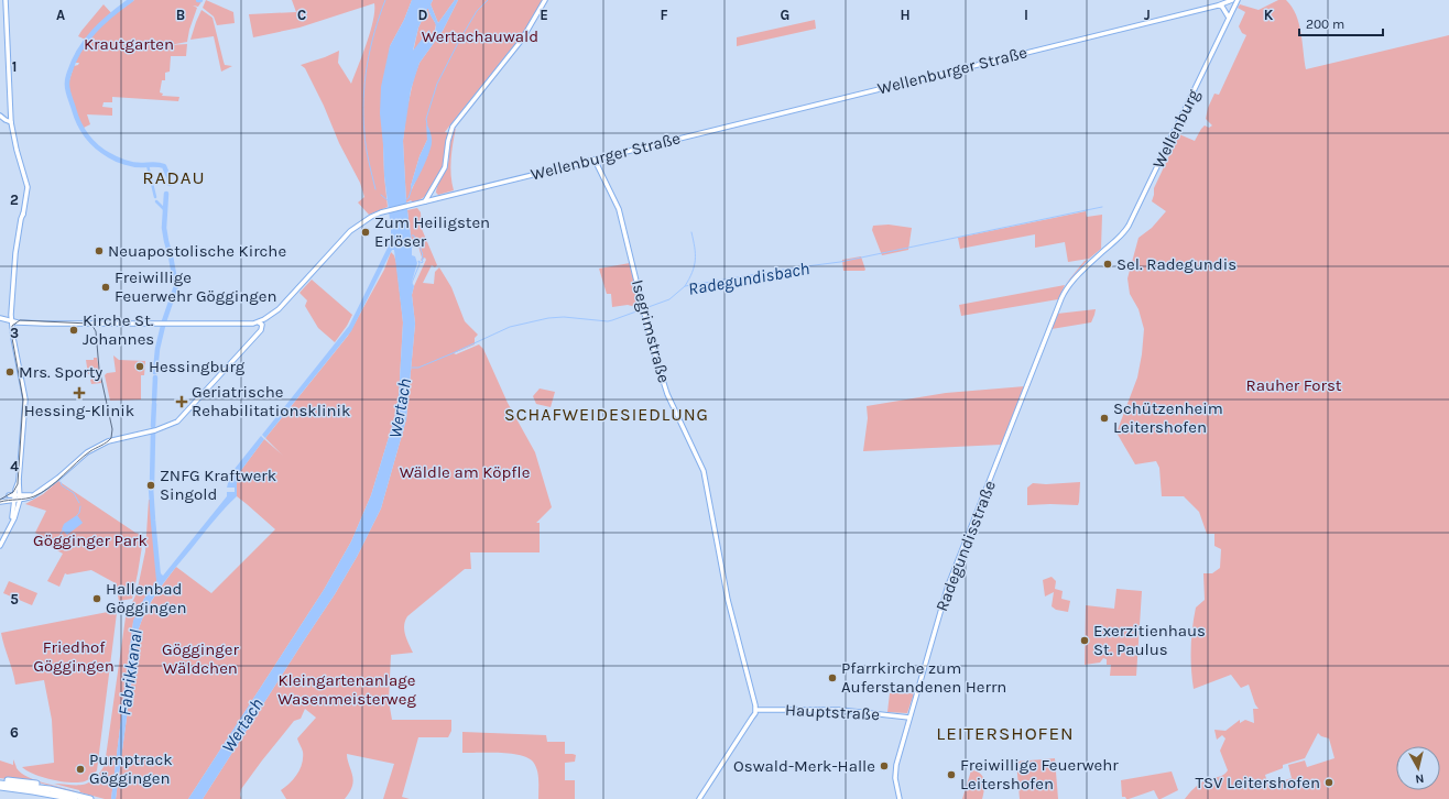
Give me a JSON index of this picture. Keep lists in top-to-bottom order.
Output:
{
  "streets": {
    "street": [
      "Wellenburger Straße",
      "Wellenburg",
      "Isegrimstraße",
      "Radegundisstraße",
      "Hauptstraße"
    ]
  },
  "crossings": [
    ["Wellenburger Straße", "Isegrimstraße"],
    ["Wellenburg", "Radegundisstraße"],
    ["Isegrimstraße", "Hauptstraße"],
    ["Radegundisstraße", "Hauptstraße"]
  ],
  "districts": ["RADAU", "SCHAFWEIDESIEDLUNG", "LEITERSHOFEN"],
  "water": ["Radegundisbach", "Wertach", "Fabrikkanal"],
  "parks": [
    "Wertachauwald",
    "Krautgarten",
    "Rauher Forst",
    "Wäldle am Köpfle",
    "Gögginger Park",
    "Friedhof Göggingen",
    "Gögginger Wäldchen",
    "Kleingartenanlage Wasenmeisterweg"
  ],
  "places": {
    "other": [
      "Zum Heiligsten Erlöser",
      "Neuapostolische Kirche",
      "Sel. Radegundis",
      "Freiwillige Feuerwehr Göggingen",
      "Kirche St. Johannes",
      "Hessingburg",
      "Mrs. Sporty",
      "Schützenheim Leitershofen",
      "ZNFG Kraftwerk Singold",
      "Hallenbad Göggingen",
      "Exerzitienhaus St. Paulus",
      "Pfarrkirche zum Auferstandenen Herrn",
      "Oswald-Merk-Halle",
      "Pumptrack Göggingen",
      "Freiwillige Feuerwehr Leitershofen",
      "TSV Leitershofen"
    ],
    "health": ["Hessing-Klinik", "Geriatrische Rehabilitationsklinik"]
  },
  "scale_bar": "200 m",
  "north": "bottom",
  "grid": {
    "columns": [
      "A",
      "B",
      "C",
      "D",
      "E",
      "F",
      "G",
      "H",
      "I",
      "J",
      "K"
    ],
    "rows": [
      "1",
      "2",
      "3",
      "4",
      "5",
      "6"
    ]
  }
}
